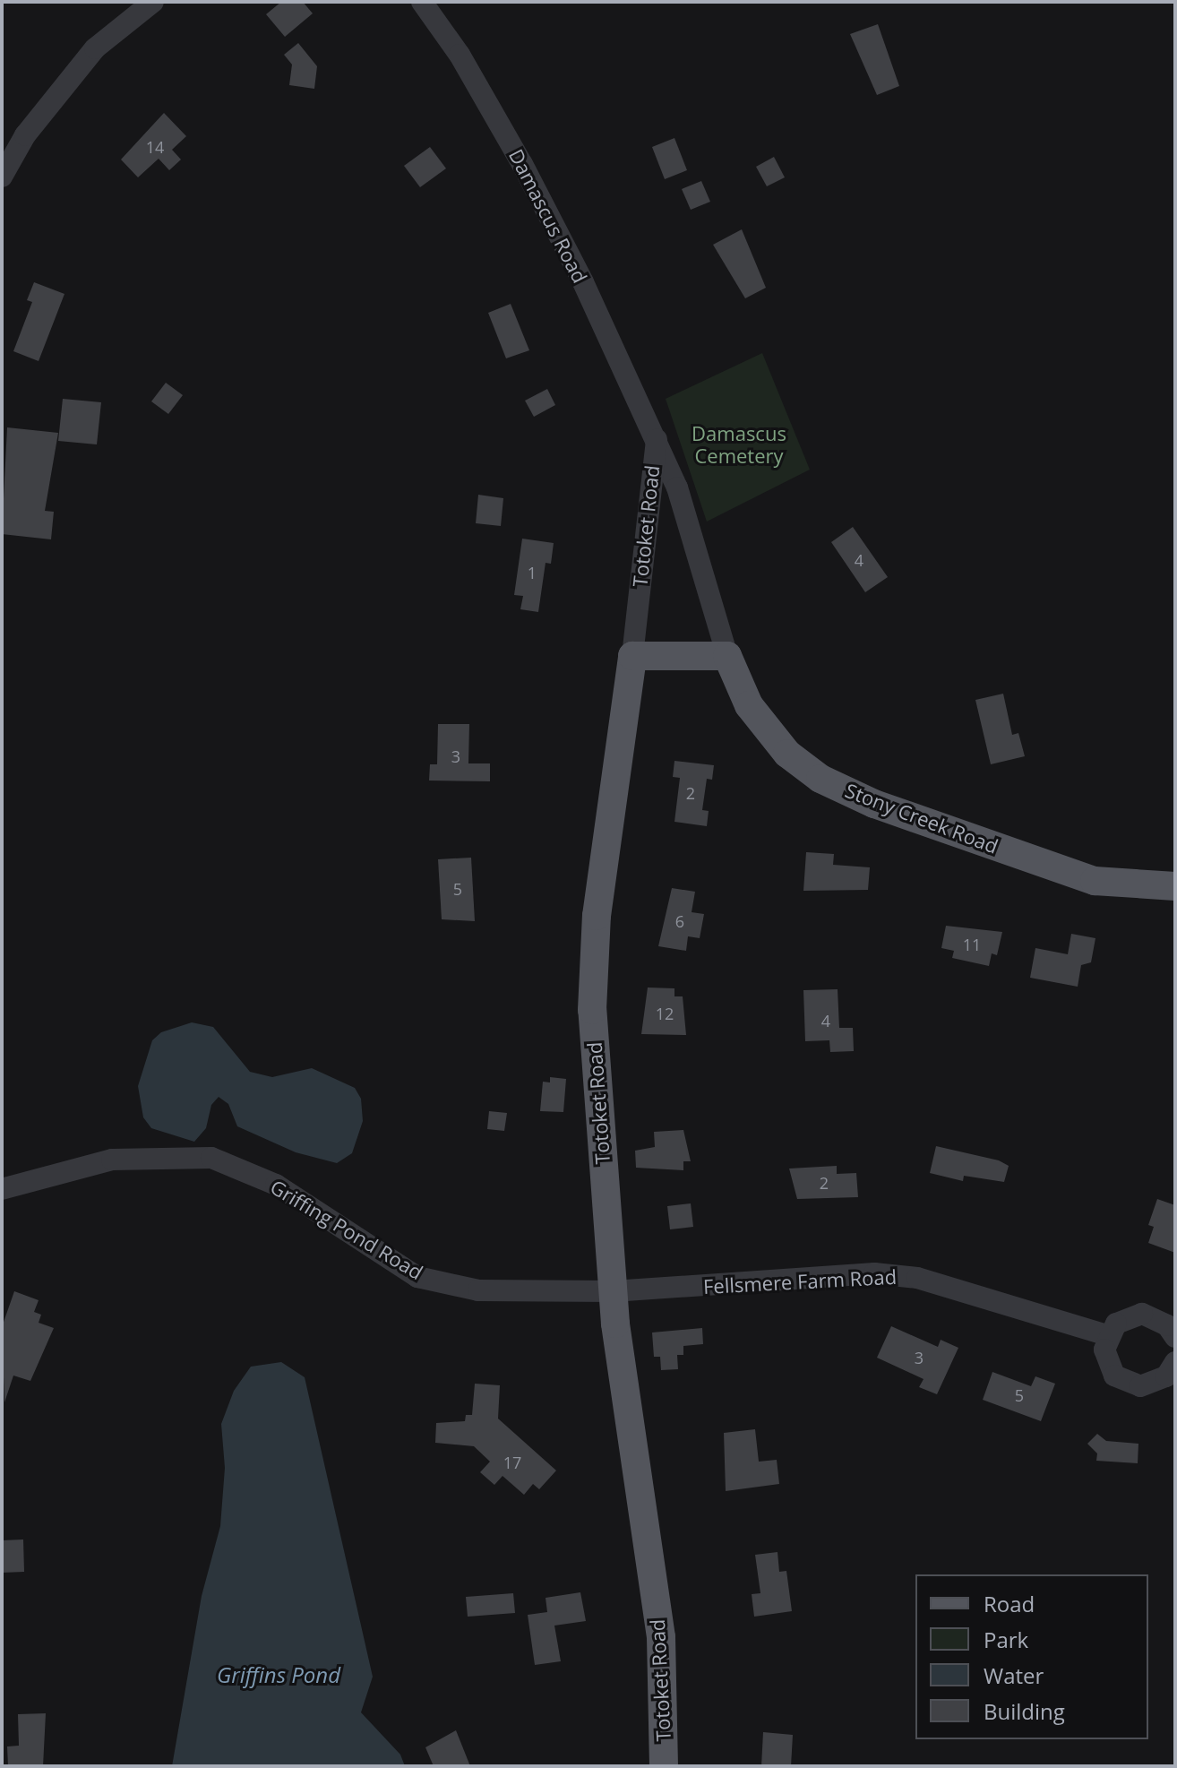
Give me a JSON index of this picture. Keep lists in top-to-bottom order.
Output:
{
  "streets": {
    "main road": ["Totoket Road", "Stony Creek Road"],
    "street": ["Damascus Road", "Griffing Pond Road", "Fellsmere Farm Road"]
  },
  "crossings": [
    ["Damascus Road", "Totoket Road"],
    ["Damascus Road", "Stony Creek Road"],
    ["Totoket Road", "Stony Creek Road"],
    ["Totoket Road", "Griffing Pond Road"],
    ["Totoket Road", "Fellsmere Farm Road"],
    ["Griffing Pond Road", "Fellsmere Farm Road"]
  ],
  "water": ["Griffins Pond"],
  "parks": ["Damascus Cemetery"],
  "house_numbers": [
    "14",
    "4",
    "1",
    "3",
    "2",
    "5",
    "6",
    "11",
    "12",
    "4",
    "2",
    "3",
    "5",
    "17"
  ],
  "legend": [
    "Road",
    "Park",
    "Water",
    "Building"
  ]
}
